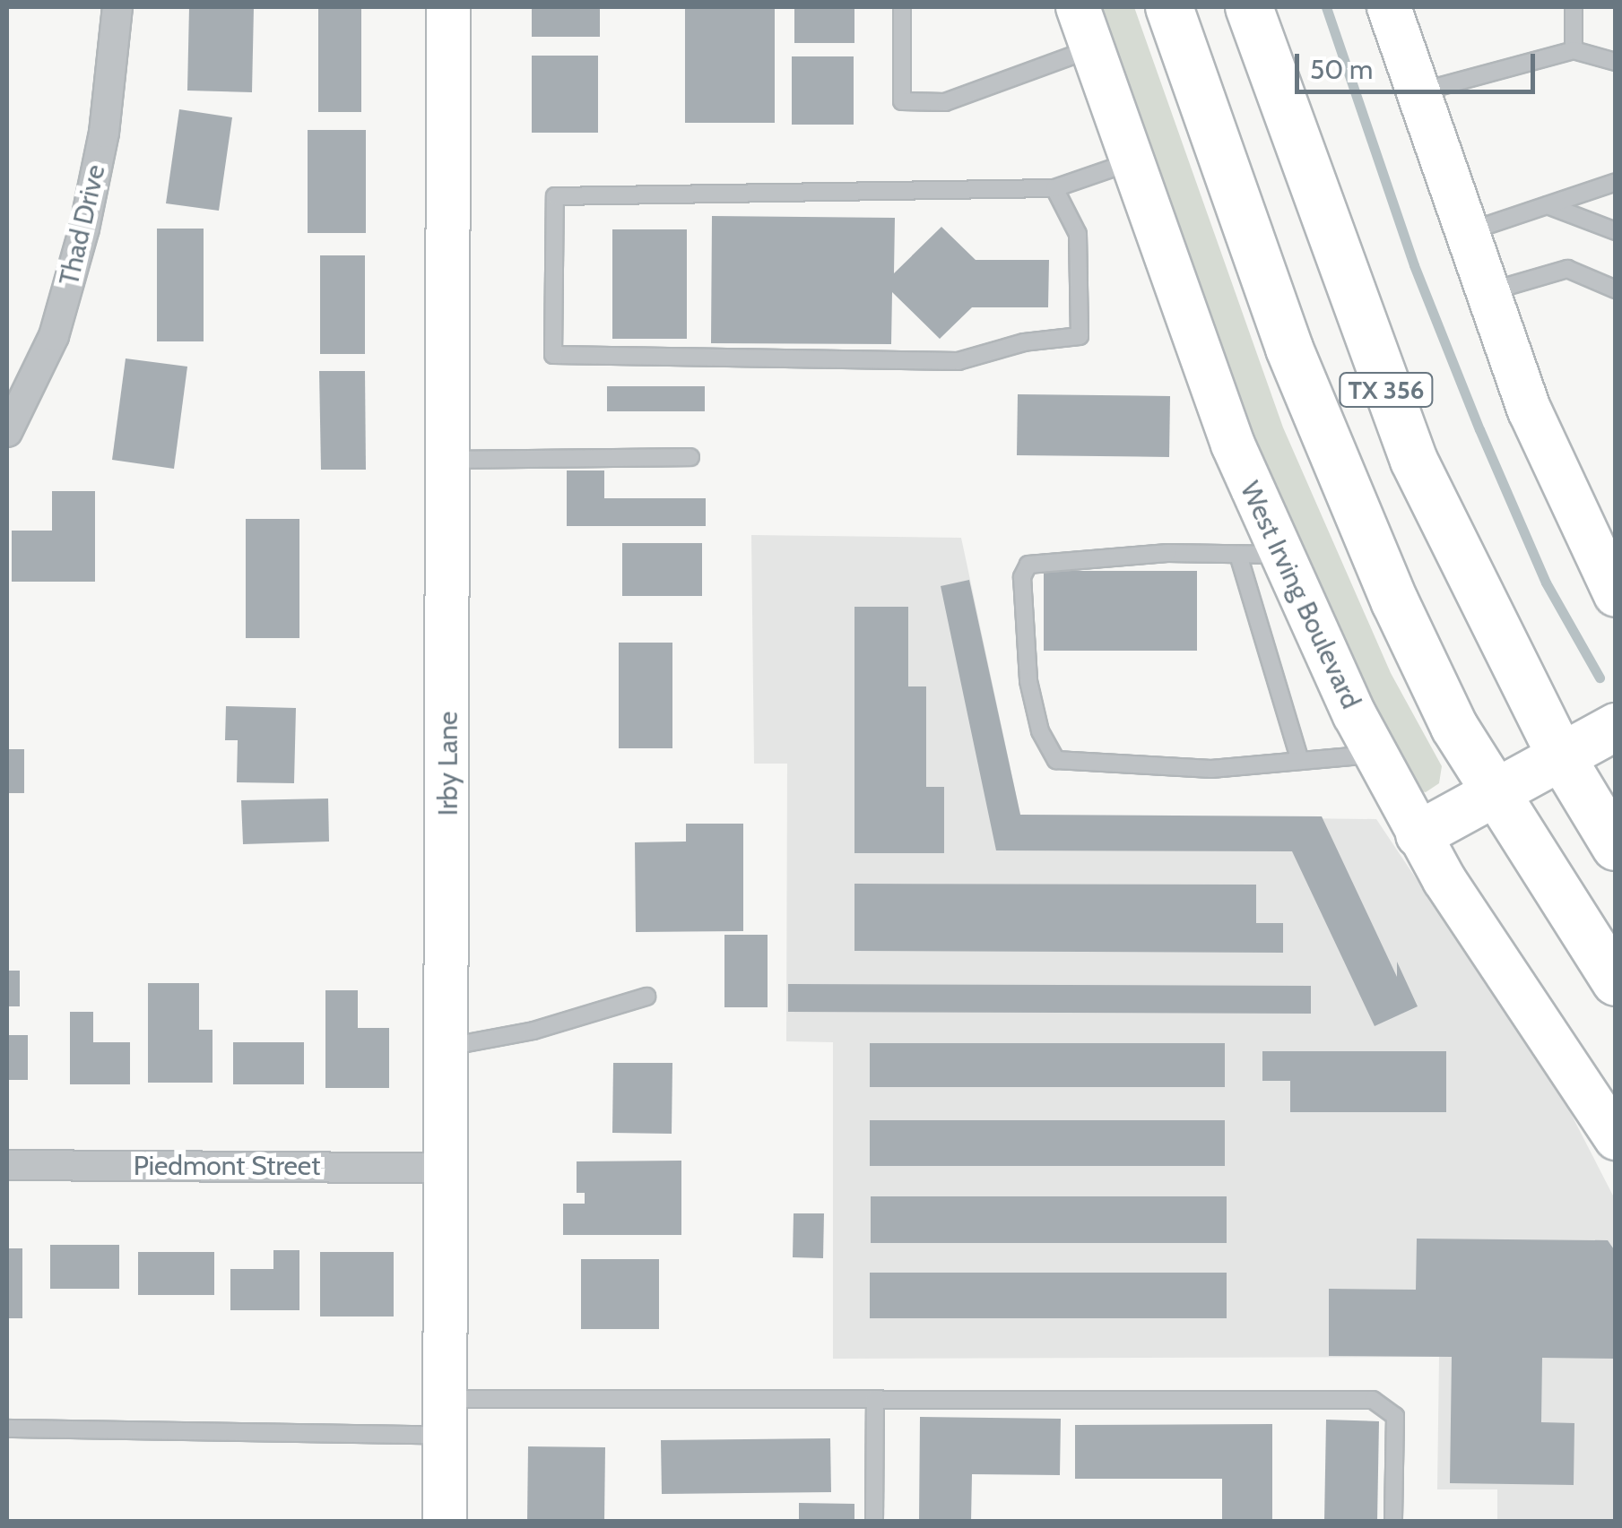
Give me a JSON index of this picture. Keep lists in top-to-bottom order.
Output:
{
  "streets": {
    "main road": ["TX 356"],
    "street": [
      "Thad Drive",
      "West Irving Boulevard",
      "Irby Lane",
      "Piedmont Street"
    ]
  },
  "crossings": [
    ["Irby Lane", "Piedmont Street"]
  ],
  "scale_bar": "50 m"
}
